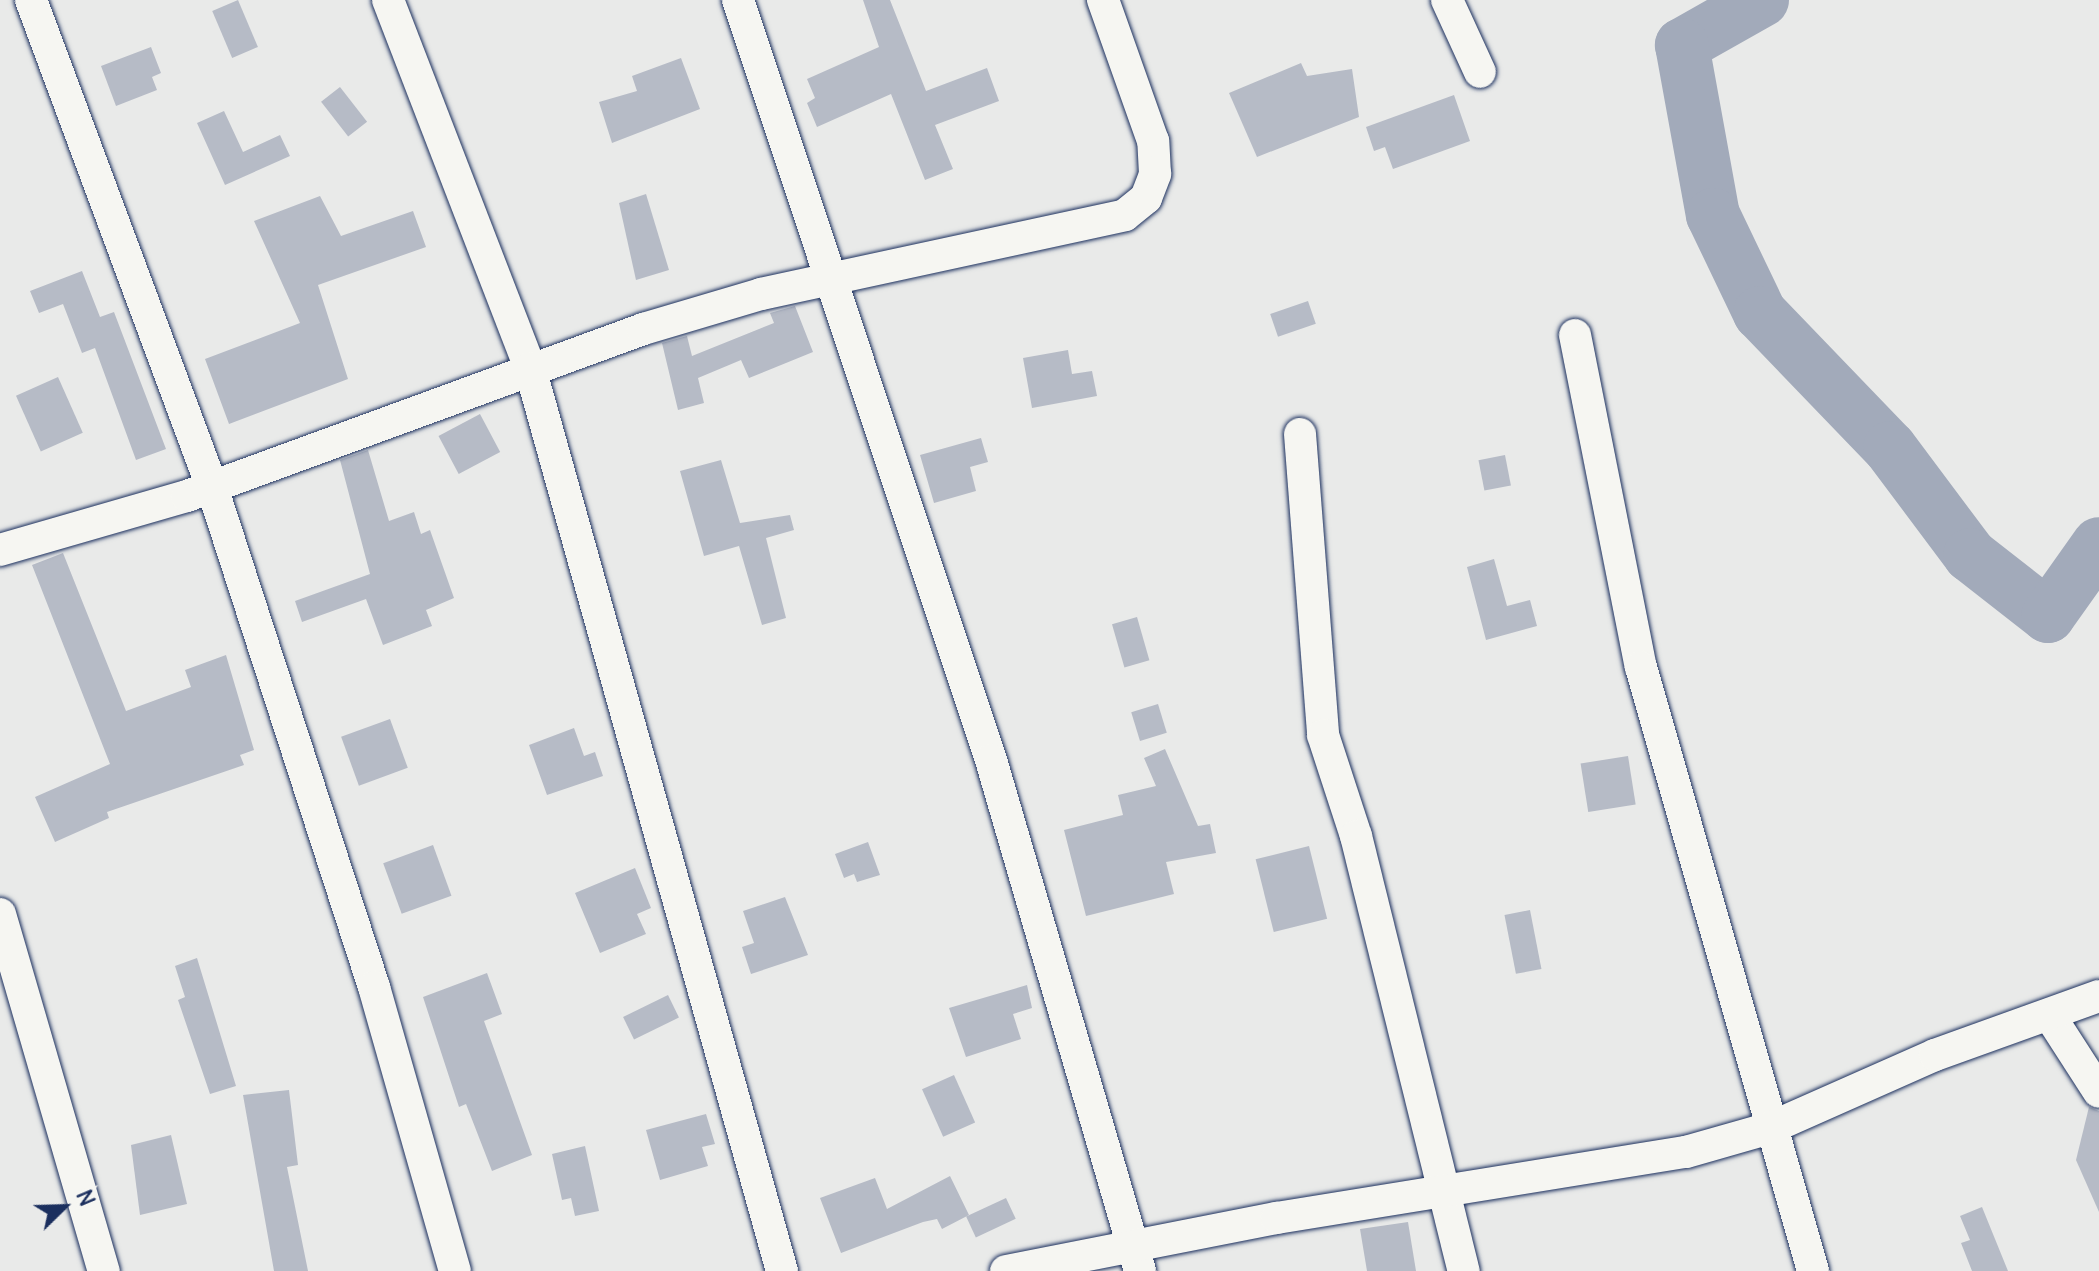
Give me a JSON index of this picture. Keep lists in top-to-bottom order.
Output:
{
  "north": "top right"
}
